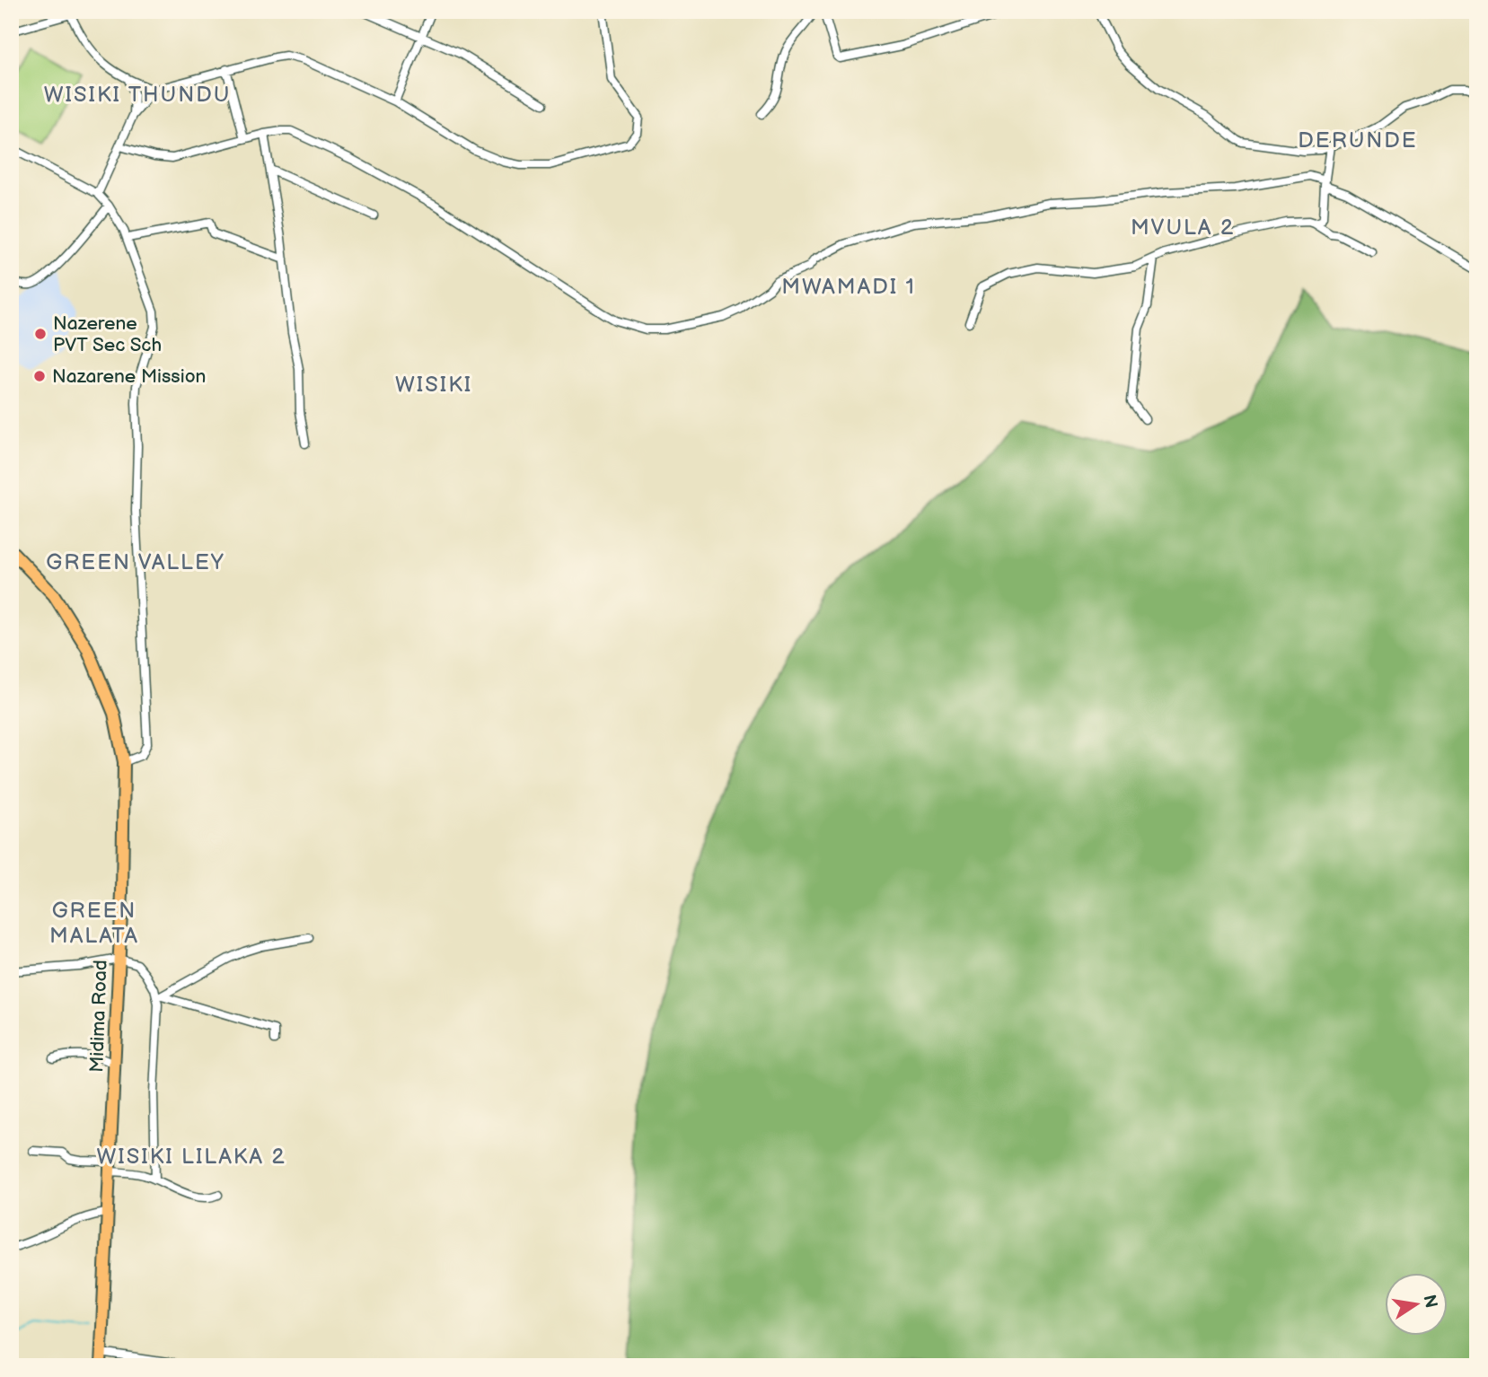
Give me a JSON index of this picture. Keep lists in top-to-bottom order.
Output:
{
  "streets": {
    "main road": ["Midima Road"]
  },
  "districts": [
    "WISIKI THUNDU",
    "DERUNDE",
    "MVULA 2",
    "MWAMADI 1",
    "WISIKI",
    "GREEN VALLEY",
    "GREEN MALATA",
    "WISIKI LILAKA 2"
  ],
  "places": ["Nazerene PVT Sec Sch", "Nazarene Mission"],
  "north": "right"
}
